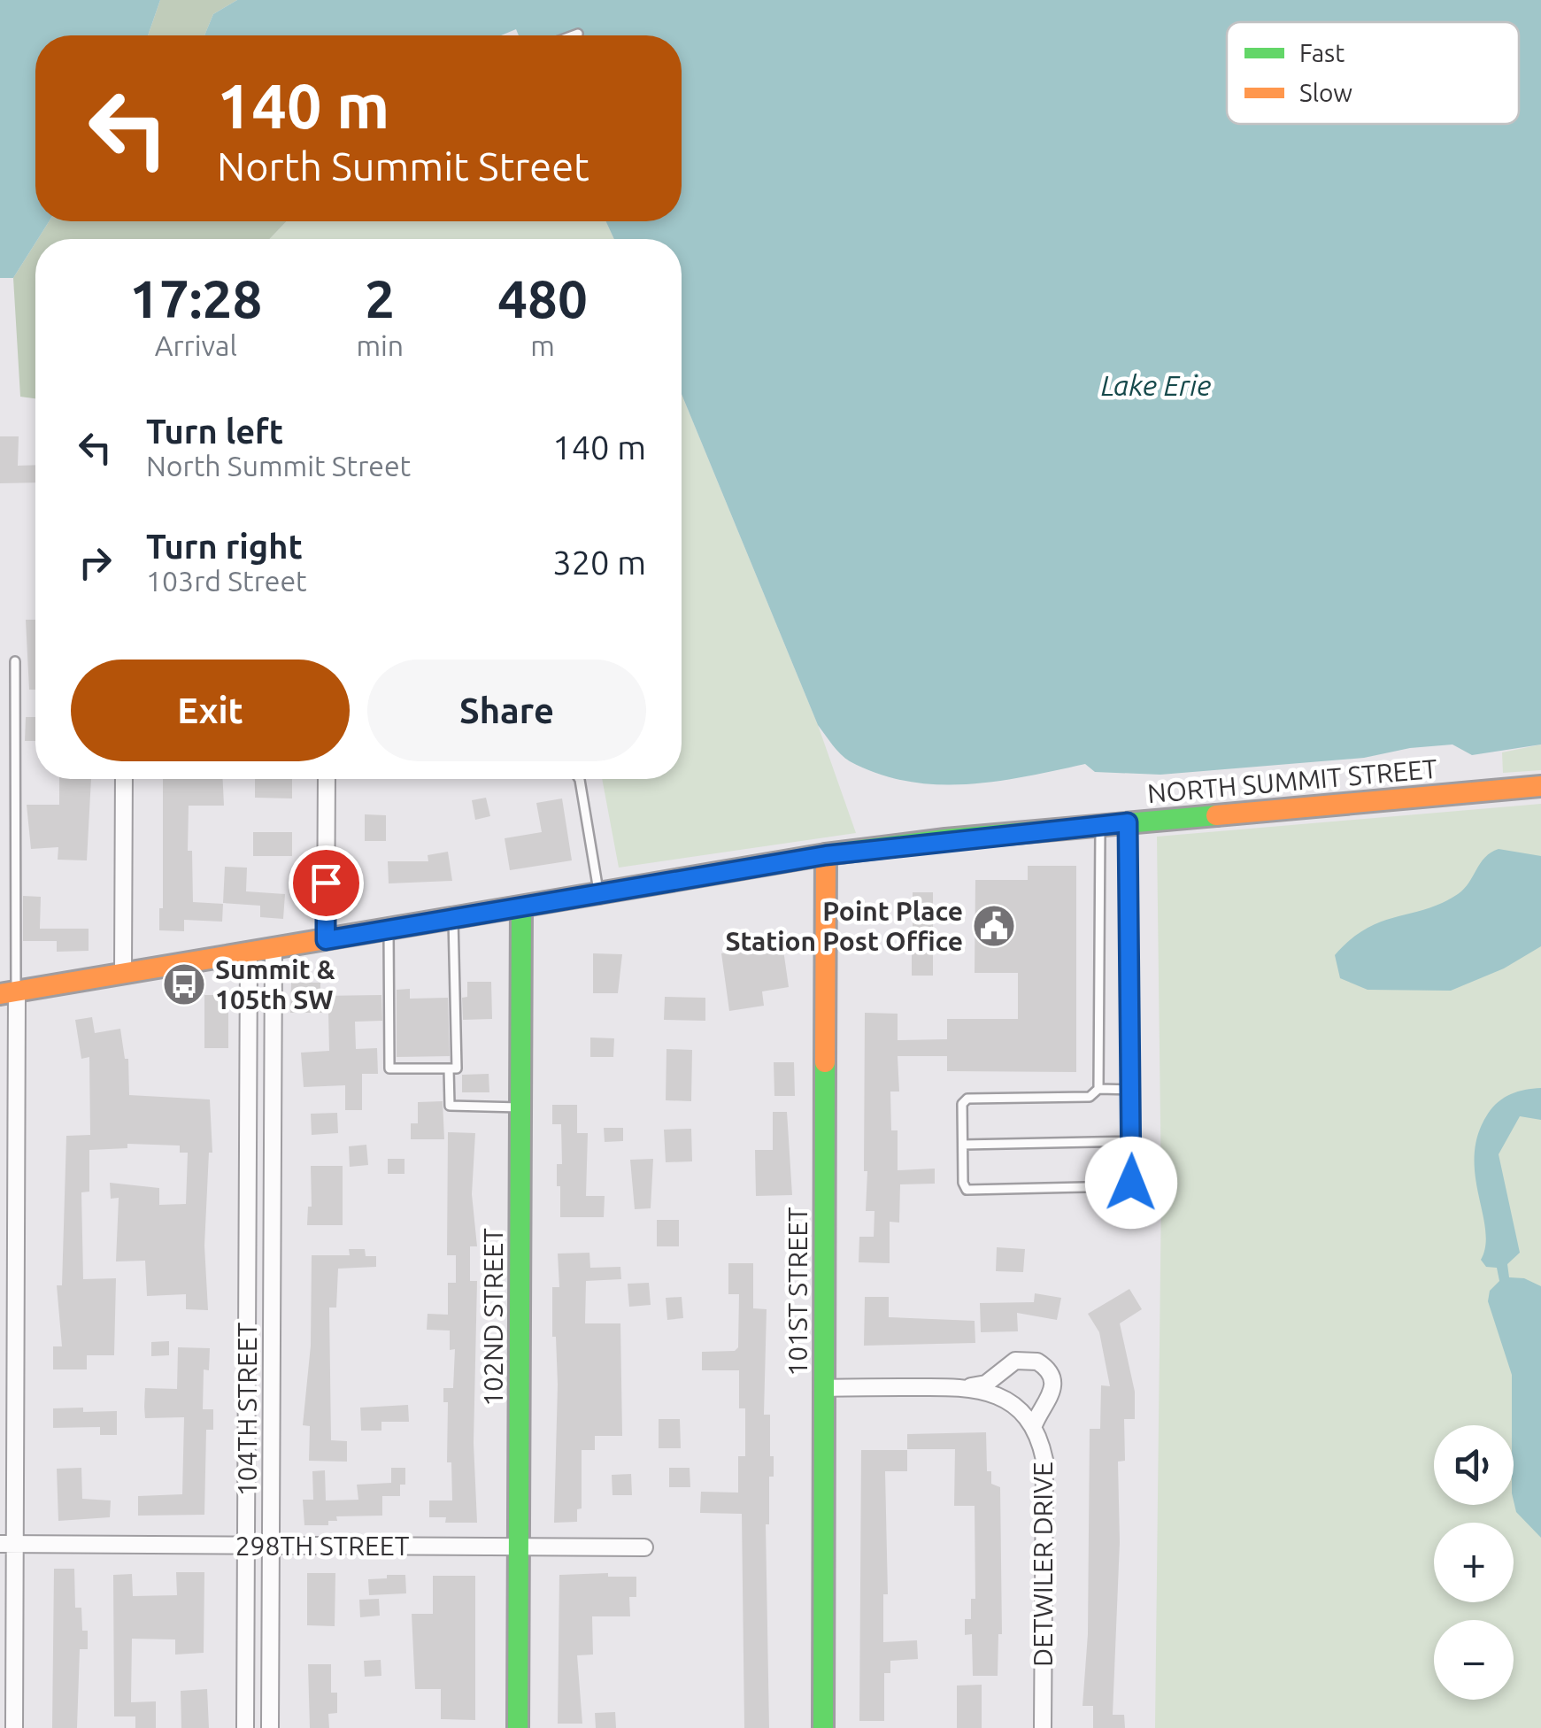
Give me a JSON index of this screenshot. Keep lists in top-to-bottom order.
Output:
{
  "streets": {
    "street": [
      "NORTH SUMMIT STREET",
      "101ST STREET",
      "102ND STREET",
      "104TH STREET",
      "298TH STREET",
      "DETWILER DRIVE"
    ]
  },
  "crossings": [
    ["NORTH SUMMIT STREET", "101ST STREET"],
    ["NORTH SUMMIT STREET", "102ND STREET"],
    ["NORTH SUMMIT STREET", "104TH STREET"],
    ["102ND STREET", "298TH STREET"],
    ["104TH STREET", "298TH STREET"]
  ],
  "water": ["Lake Erie"],
  "places": {
    "public building": ["Point Place Station Post Office"],
    "bus stop": ["Summit & 105th SW"]
  },
  "legend": ["Fast", "Slow"],
  "page": {
    "turn": ["140 m", "North Summit Street"],
    "eta": [
      "17:28",
      "Arrival",
      "2",
      "min",
      "480",
      "m"
    ],
    "list": [
      {
        "name": "Turn left",
        "note": "North Summit Street",
        "value": "140 m"
      },
      {
        "name": "Turn right",
        "note": "103rd Street",
        "value": "320 m"
      }
    ],
    "buttons": ["Exit", "Share"],
    "map_buttons": ["+", "−"]
  }
}
